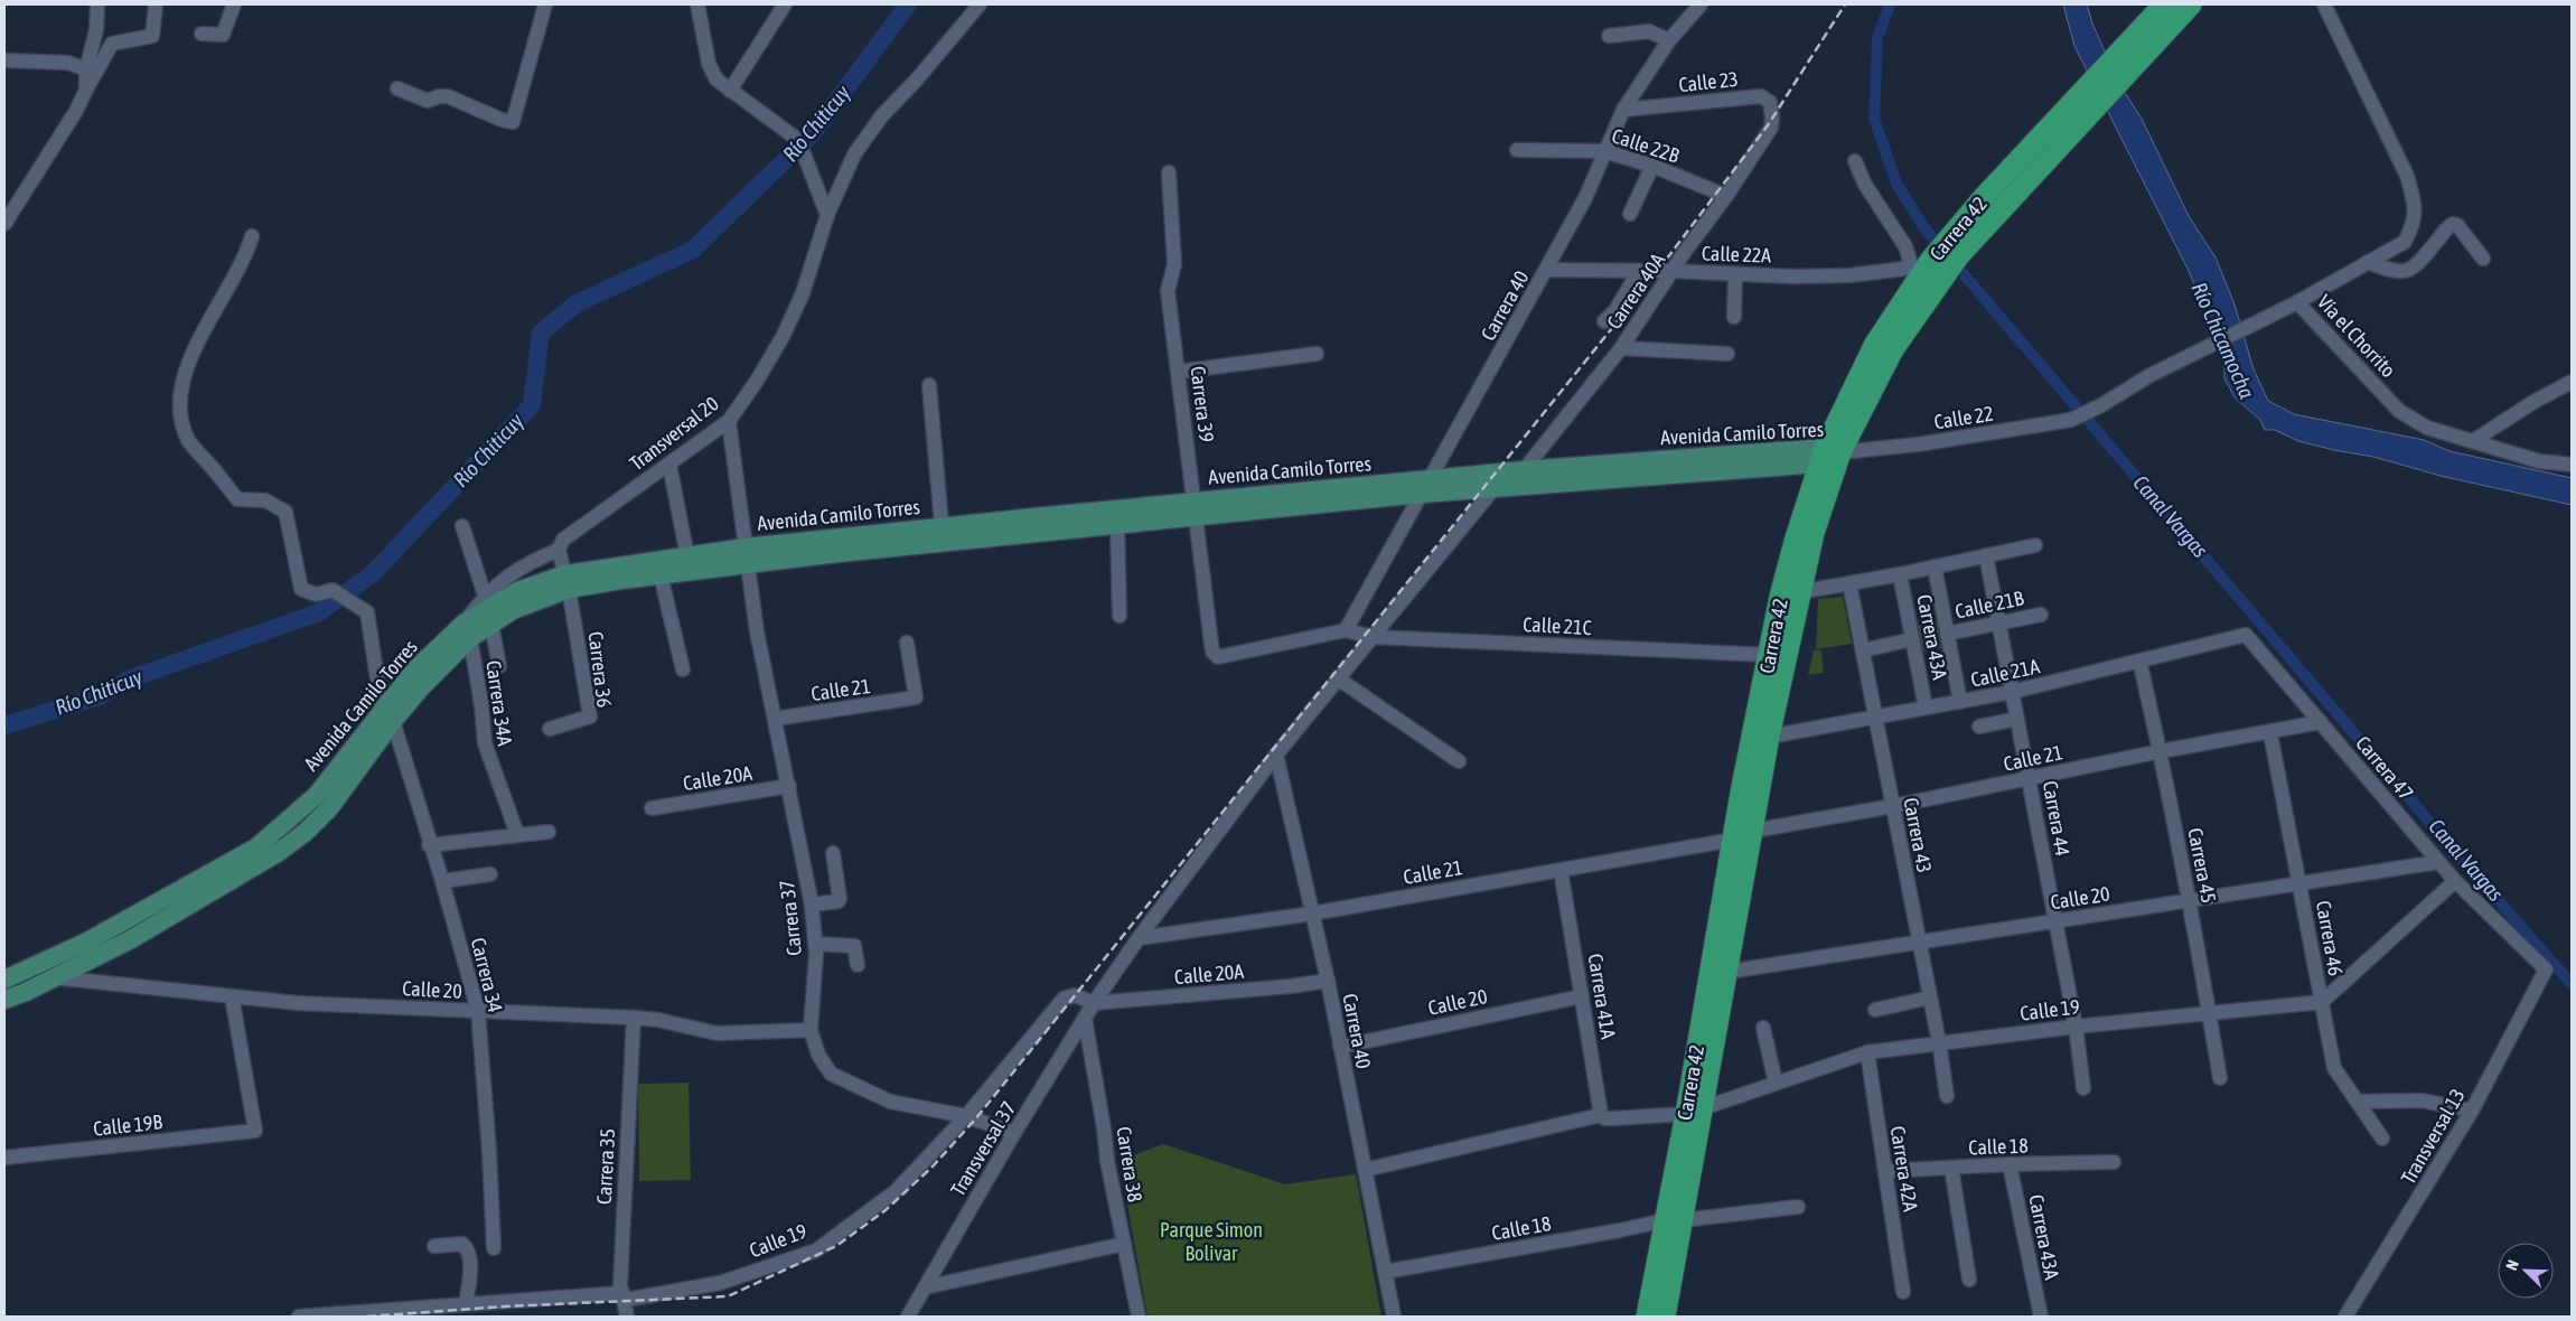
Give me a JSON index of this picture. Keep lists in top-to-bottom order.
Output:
{
  "streets": {
    "highway": ["Carrera 42"],
    "main road": ["Avenida Camilo Torres"],
    "street": [
      "Calle 23",
      "Calle 22B",
      "Calle 22A",
      "Carrera 40A",
      "Carrera 40",
      "Vía el Chorrito",
      "Carrera 39",
      "Calle 22",
      "Transversal 20",
      "Calle 21B",
      "Calle 21C",
      "Carrera 43A",
      "Carrera 36",
      "Calle 21A",
      "Calle 21",
      "Carrera 34A",
      "Carrera 47",
      "Calle 20A",
      "Carrera 44",
      "Carrera 43",
      "Carrera 45",
      "Calle 20",
      "Carrera 37",
      "Carrera 46",
      "Carrera 34",
      "Carrera 41A",
      "Calle 19",
      "Calle 19B",
      "Transversal 13",
      "Calle 18",
      "Transversal 37",
      "Carrera 38",
      "Carrera 35",
      "Carrera 42A"
    ]
  },
  "crossings": [
    ["Calle 23", "Carrera 40A"],
    ["Calle 23", "Carrera 40"],
    ["Calle 22B", "Carrera 40A"],
    ["Calle 22B", "Carrera 40"],
    ["Carrera 42", "Calle 22A"],
    ["Carrera 42", "Calle 22"],
    ["Carrera 42", "Avenida Camilo Torres"],
    ["Carrera 42", "Calle 21C"],
    ["Carrera 42", "Calle 21A"],
    ["Carrera 42", "Calle 21"],
    ["Carrera 42", "Calle 20"],
    ["Carrera 42", "Calle 19"],
    ["Carrera 42", "Calle 18"],
    ["Calle 22A", "Carrera 40A"],
    ["Calle 22A", "Carrera 40"],
    ["Carrera 40A", "Avenida Camilo Torres"],
    ["Carrera 40", "Carrera 39"],
    ["Carrera 40", "Avenida Camilo Torres"],
    ["Carrera 40", "Calle 21C"],
    ["Carrera 40", "Calle 21"],
    ["Carrera 40", "Calle 20A"],
    ["Carrera 40", "Calle 20"],
    ["Carrera 40", "Calle 19"],
    ["Carrera 40", "Calle 18"],
    ["Vía el Chorrito", "Calle 22"],
    ["Carrera 39", "Avenida Camilo Torres"],
    ["Carrera 39", "Calle 21C"],
    ["Calle 22", "Avenida Camilo Torres"],
    ["Transversal 20", "Avenida Camilo Torres"],
    ["Transversal 20", "Carrera 34A"],
    ["Transversal 20", "Carrera 37"],
    ["Avenida Camilo Torres", "Carrera 36"],
    ["Avenida Camilo Torres", "Carrera 34A"],
    ["Avenida Camilo Torres", "Calle 20"],
    ["Avenida Camilo Torres", "Carrera 37"],
    ["Avenida Camilo Torres", "Carrera 34"],
    ["Calle 21B", "Carrera 44"],
    ["Carrera 43A", "Calle 21A"],
    ["Carrera 43A", "Calle 18"],
    ["Calle 21A", "Carrera 47"],
    ["Calle 21A", "Carrera 44"],
    ["Calle 21A", "Carrera 43"],
    ["Calle 21A", "Carrera 45"],
    ["Calle 21", "Carrera 47"],
    ["Calle 21", "Carrera 44"],
    ["Calle 21", "Carrera 43"],
    ["Calle 21", "Carrera 45"],
    ["Calle 21", "Carrera 37"],
    ["Calle 21", "Carrera 46"],
    ["Calle 21", "Carrera 41A"],
    ["Carrera 47", "Calle 20"],
    ["Carrera 47", "Transversal 13"],
    ["Calle 20A", "Carrera 37"],
    ["Calle 20A", "Transversal 37"],
    ["Carrera 44", "Calle 20"],
    ["Carrera 44", "Calle 19"],
    ["Carrera 43", "Calle 20"],
    ["Carrera 43", "Calle 19"],
    ["Carrera 45", "Calle 20"],
    ["Carrera 45", "Calle 19"],
    ["Calle 20", "Carrera 37"],
    ["Calle 20", "Carrera 46"],
    ["Calle 20", "Carrera 34"],
    ["Calle 20", "Carrera 41A"],
    ["Calle 20", "Calle 19B"],
    ["Calle 20", "Carrera 35"],
    ["Carrera 37", "Calle 19"],
    ["Carrera 37", "Transversal 37"],
    ["Carrera 46", "Calle 19"],
    ["Carrera 41A", "Calle 19"],
    ["Calle 19", "Carrera 35"],
    ["Calle 19", "Carrera 42A"],
    ["Calle 18", "Carrera 42A"],
    ["Transversal 37", "Carrera 38"]
  ],
  "water": ["Río Chiticuy", "Río Chicamocha", "Canal Vargas"],
  "parks": ["Parque Simon Bolivar"],
  "north": "top left"
}
